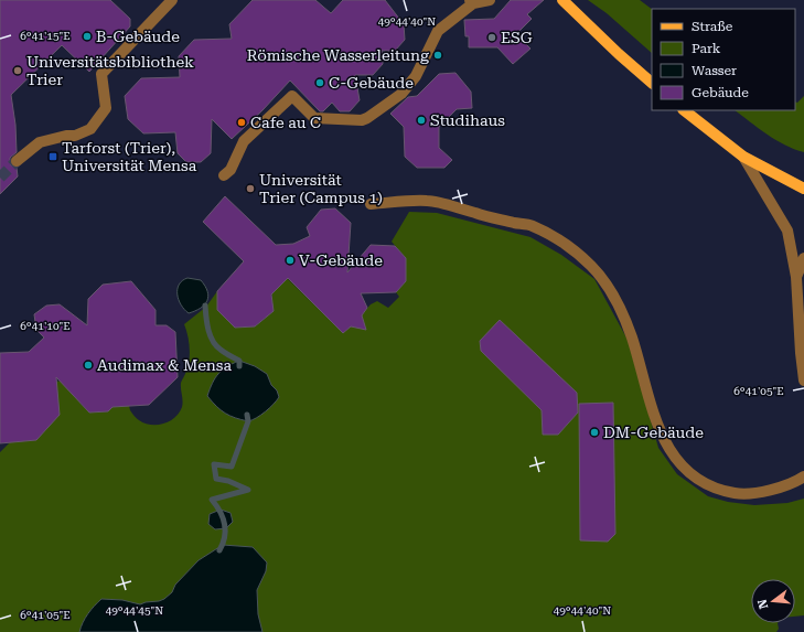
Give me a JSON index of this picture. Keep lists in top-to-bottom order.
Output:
{
  "places": {
    "other": [
      "B-Gebäude",
      "ESG",
      "Römische Wasserleitung",
      "Universitätsbibliothek Trier",
      "C-Gebäude",
      "Studihaus",
      "Cafe au C",
      "Universität Trier (Campus 1)",
      "V-Gebäude",
      "Audimax & Mensa",
      "DM-Gebäude"
    ],
    "transit": ["Tarforst (Trier), Universität Mensa"]
  },
  "legend": [
    "Straße",
    "Park",
    "Wasser",
    "Gebäude"
  ],
  "north": "left",
  "coordinates": [
    "49°44'40\"N",
    "6°41'15\"E",
    "6°41'10\"E",
    "6°41'05\"E",
    "49°44'45\"N"
  ]
}
